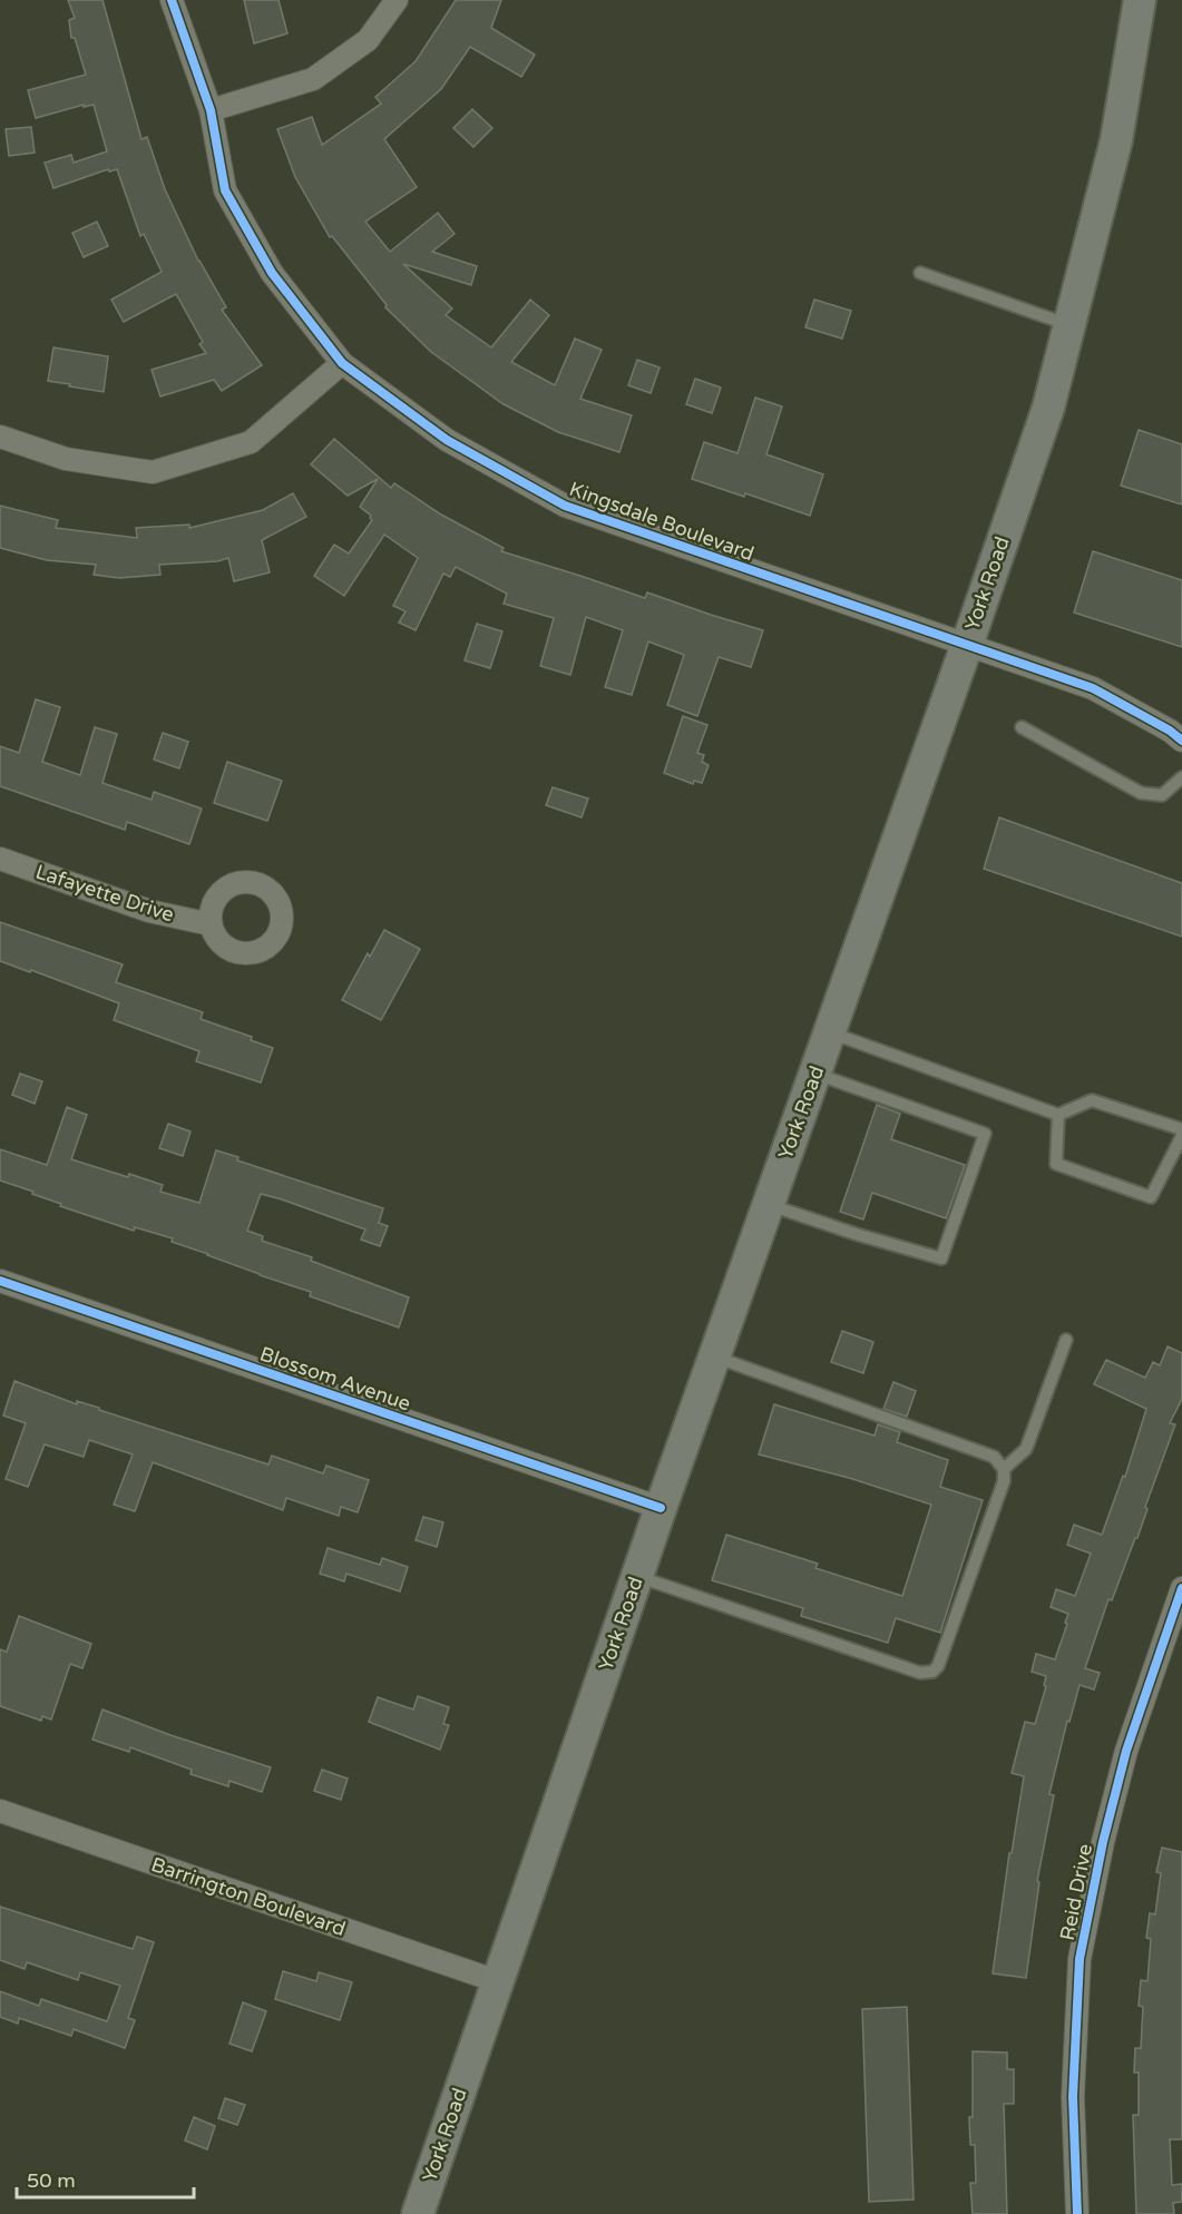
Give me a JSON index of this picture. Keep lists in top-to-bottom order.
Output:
{
  "streets": {
    "main road": ["York Road"],
    "street": [
      "Kingsdale Boulevard",
      "Lafayette Drive",
      "Blossom Avenue",
      "Reid Drive",
      "Barrington Boulevard"
    ]
  },
  "crossings": [
    ["Kingsdale Boulevard", "York Road"],
    ["York Road", "Blossom Avenue"],
    ["York Road", "Barrington Boulevard"]
  ],
  "scale_bar": "50 m"
}
